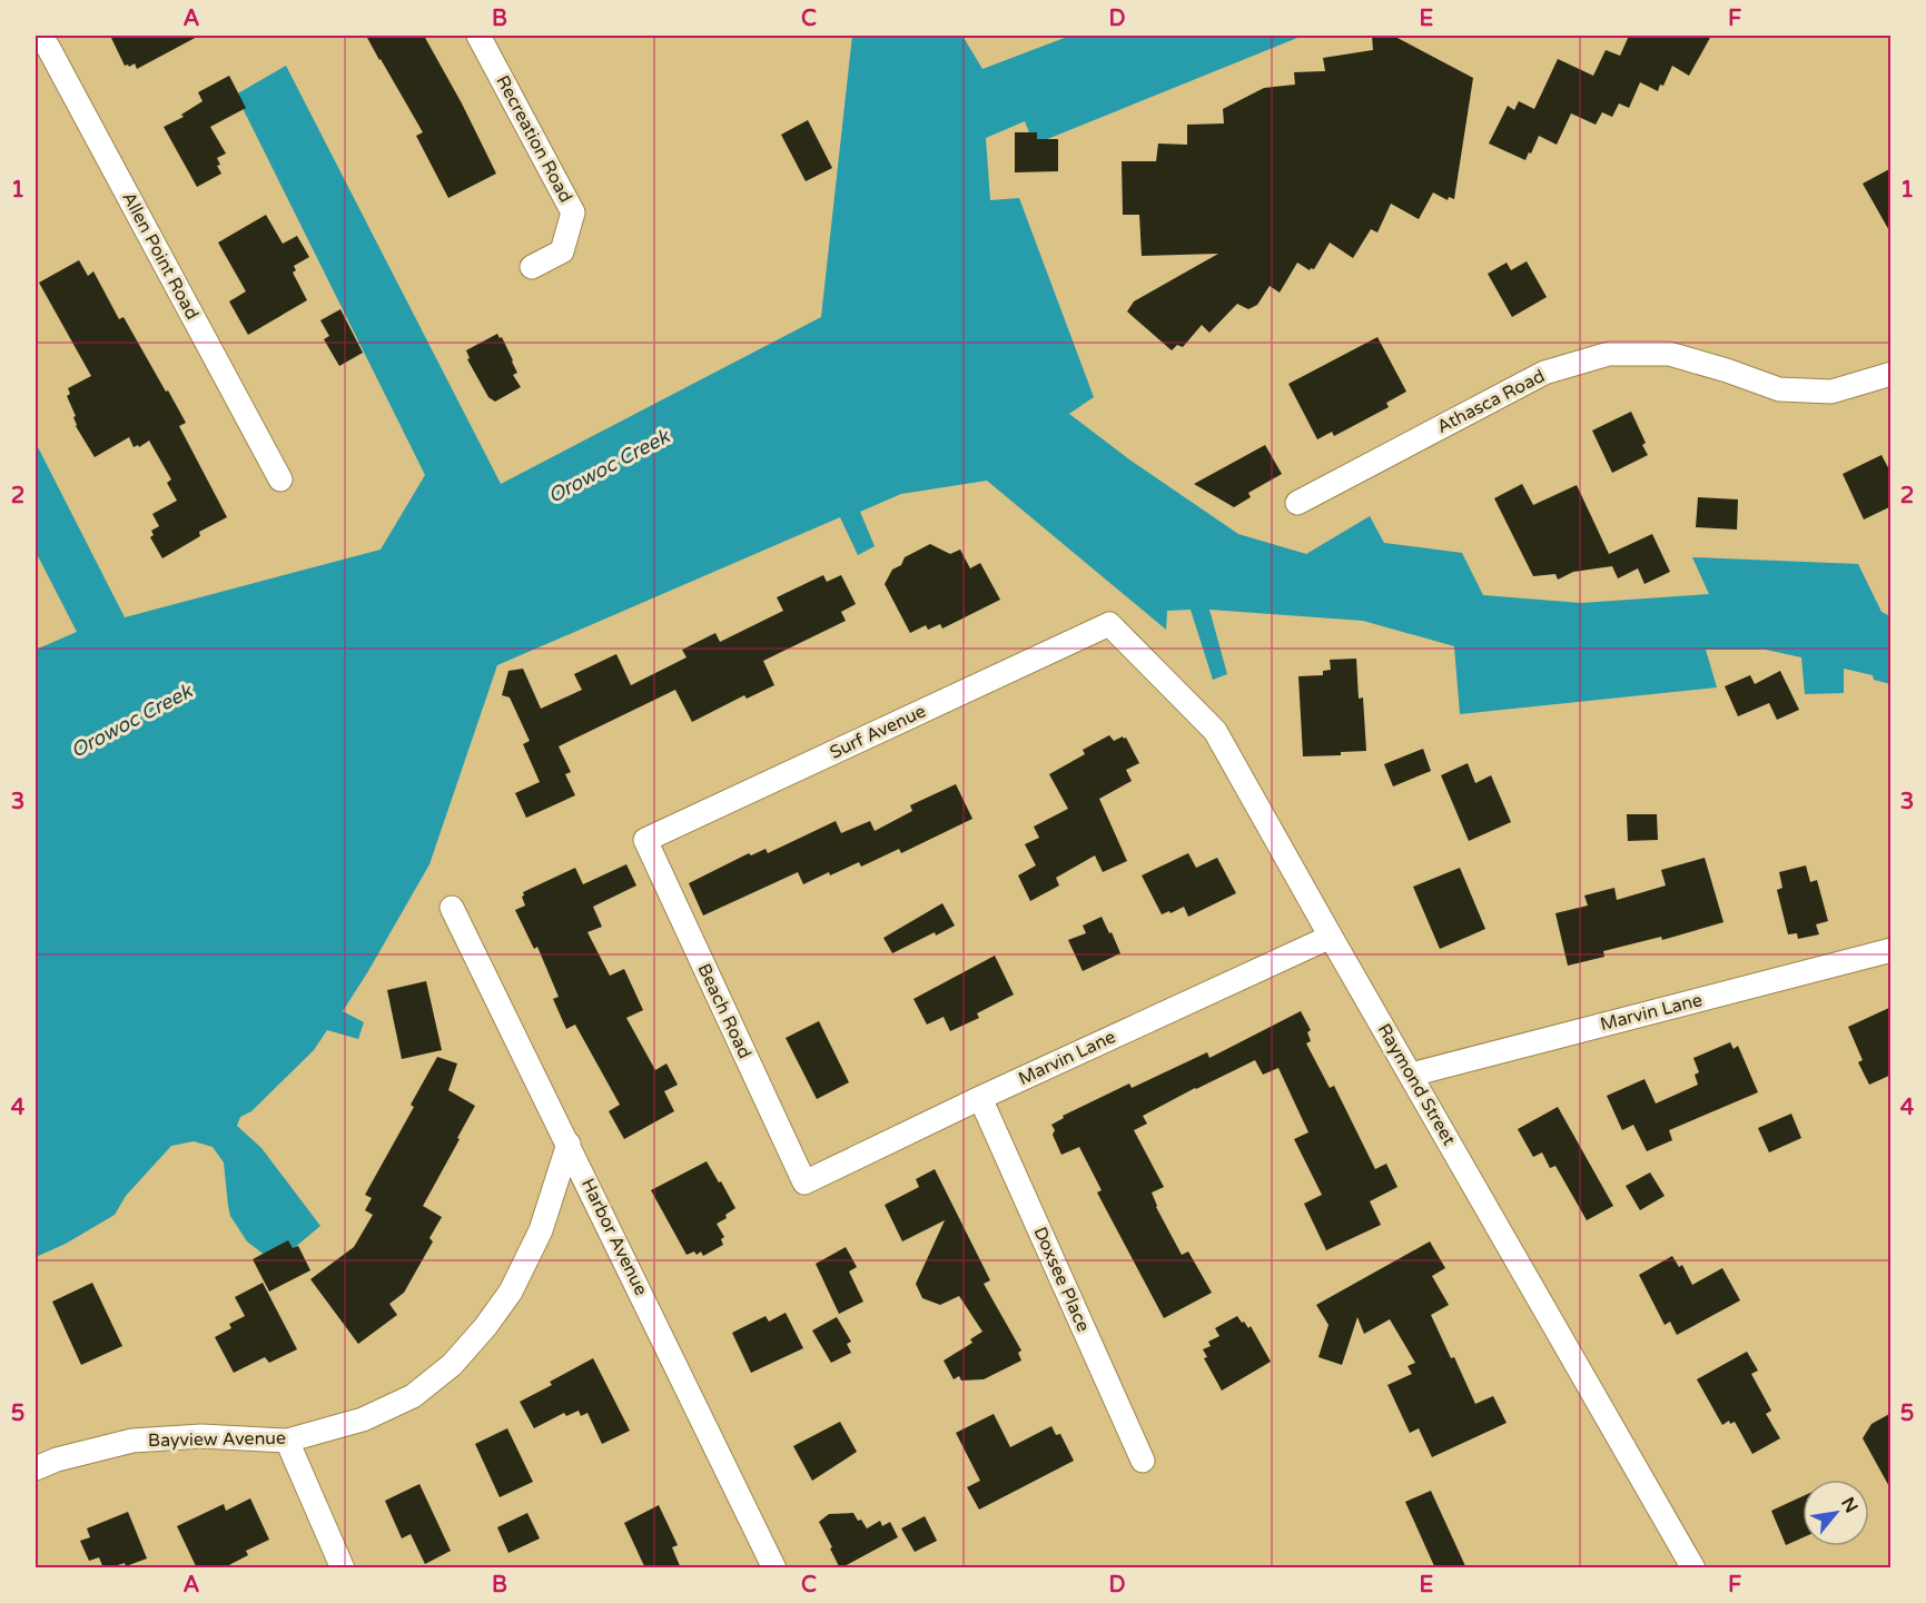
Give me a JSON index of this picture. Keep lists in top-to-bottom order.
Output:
{
  "streets": {
    "street": [
      "Recreation Road",
      "Allen Point Road",
      "Athasca Road",
      "Surf Avenue",
      "Beach Road",
      "Marvin Lane",
      "Raymond Street",
      "Harbor Avenue",
      "Doxsee Place",
      "Bayview Avenue"
    ]
  },
  "crossings": [
    ["Surf Avenue", "Beach Road"],
    ["Surf Avenue", "Raymond Street"],
    ["Beach Road", "Marvin Lane"],
    ["Marvin Lane", "Raymond Street"],
    ["Marvin Lane", "Doxsee Place"],
    ["Harbor Avenue", "Bayview Avenue"]
  ],
  "water": ["Orowoc Creek"],
  "north": "top right",
  "grid": {
    "columns": [
      "A",
      "B",
      "C",
      "D",
      "E",
      "F"
    ],
    "rows": [
      "1",
      "2",
      "3",
      "4",
      "5"
    ]
  }
}
